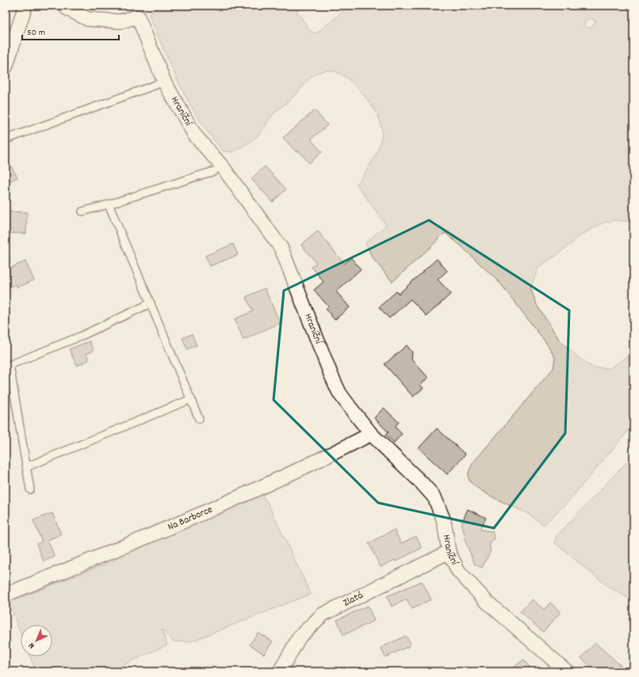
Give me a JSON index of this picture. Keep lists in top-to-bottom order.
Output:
{
  "streets": {
    "street": ["Hraniční", "Na Barborce", "Zlatá"]
  },
  "crossings": [
    ["Hraniční", "Na Barborce"],
    ["Hraniční", "Zlatá"]
  ],
  "scale_bar": "50 m",
  "north": "bottom left"
}
